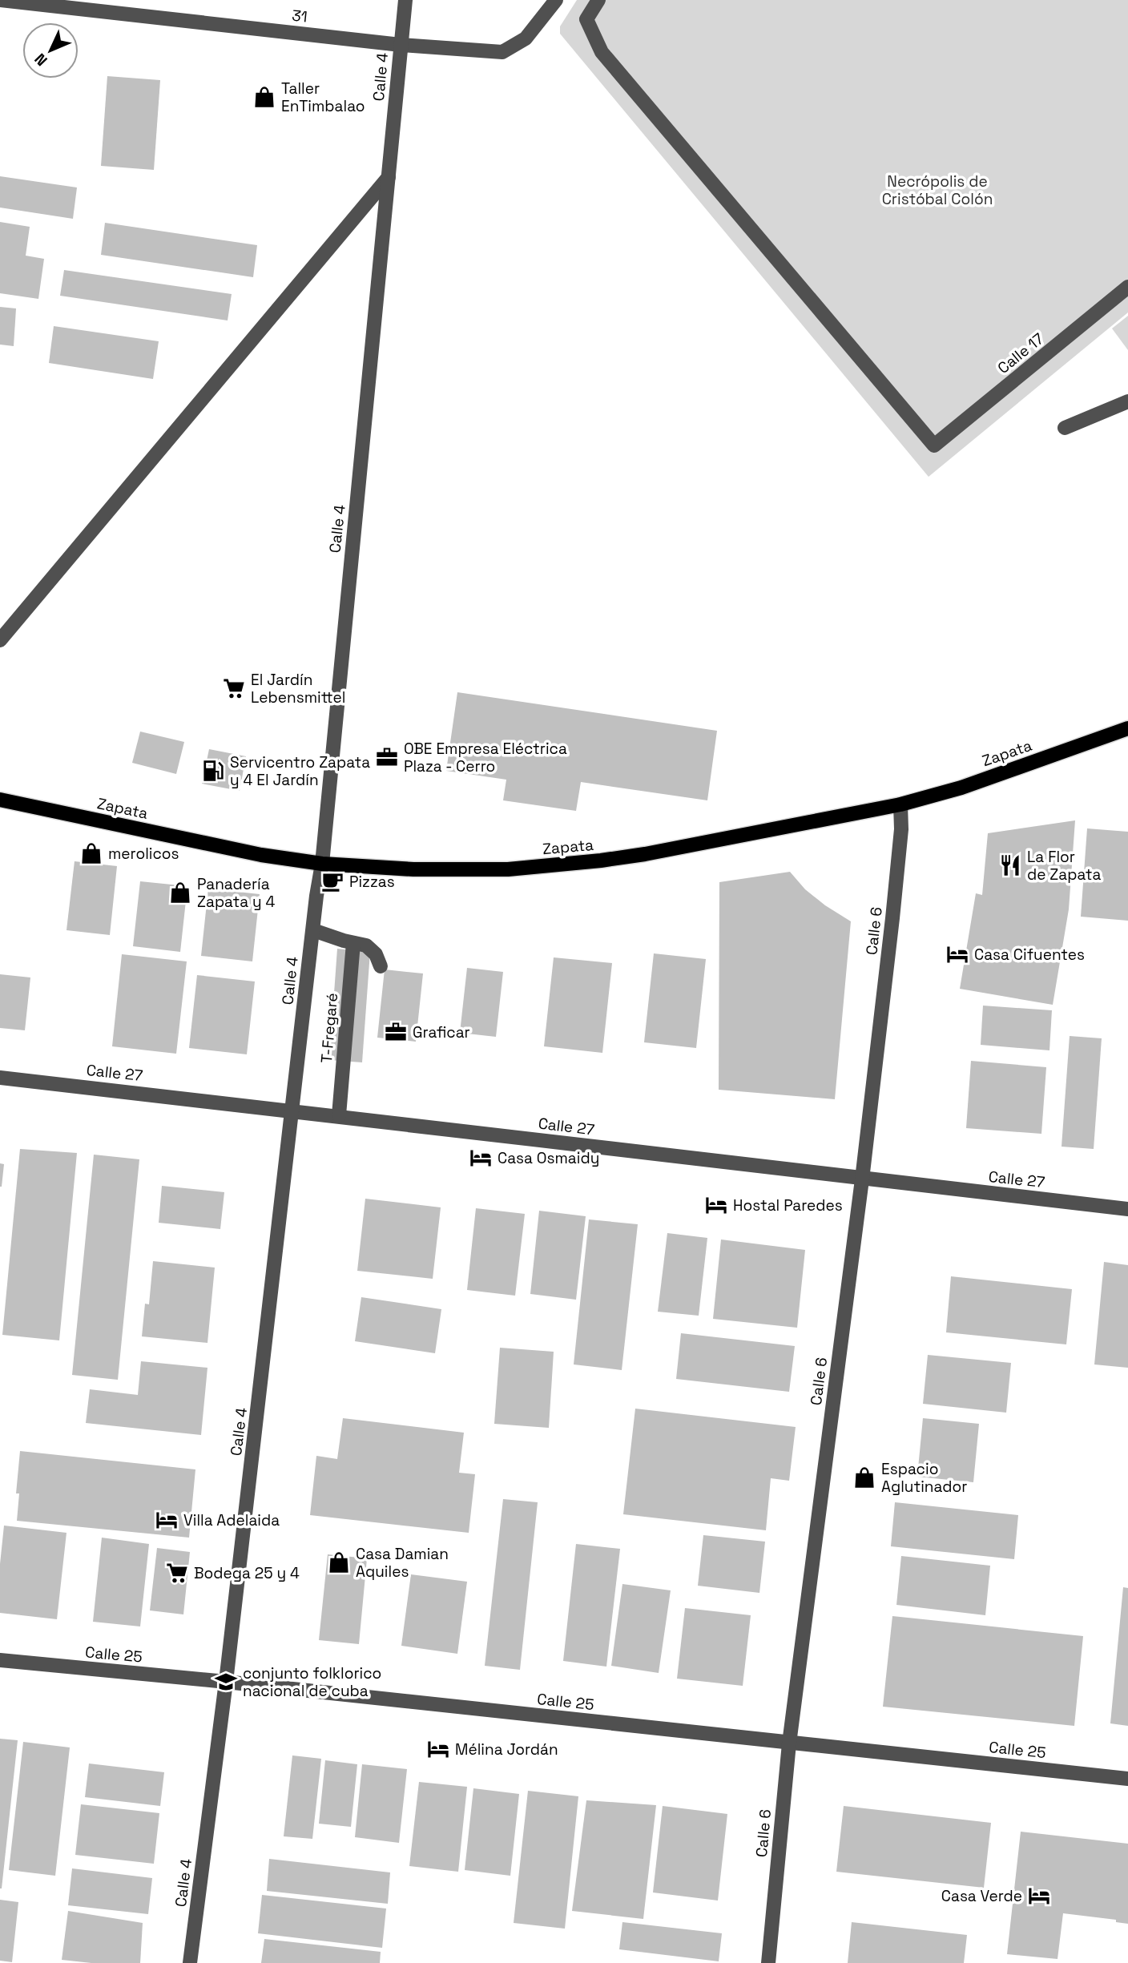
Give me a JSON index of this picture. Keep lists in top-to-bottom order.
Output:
{
  "streets": {
    "main road": ["Zapata"],
    "street": [
      "31",
      "Calle 4",
      "Calle 17",
      "Calle 6",
      "T-Fregaré",
      "Calle 27",
      "Calle 25"
    ]
  },
  "crossings": [
    ["31", "Calle 4"],
    ["Calle 4", "Zapata"],
    ["Calle 4", "Calle 27"],
    ["Calle 4", "Calle 25"],
    ["Zapata", "Calle 6"],
    ["Calle 6", "Calle 27"],
    ["Calle 6", "Calle 25"],
    ["T-Fregaré", "Calle 27"]
  ],
  "parks": ["Necrópolis de Cristóbal Colón"],
  "places": {
    "shop": [
      "Taller EnTimbalao",
      "merolicos",
      "Panadería Zapata y 4",
      "Espacio Aglutinador",
      "Casa Damian Aquiles"
    ],
    "supermarket": ["El Jardín Lebensmittel", "Bodega 25 y 4"],
    "office": ["OBE Empresa Eléctrica Plaza - Cerro", "Graficar"],
    "fuel station": ["Servicentro Zapata y 4 El Jardín"],
    "restaurant": ["La Flor de Zapata"],
    "cafe": ["Pizzas"],
    "hotel": [
      "Casa Cifuentes",
      "Casa Osmaidy",
      "Hostal Paredes",
      "Villa Adelaida",
      "Mélina Jordán",
      "Casa Verde"
    ],
    "school or university": ["conjunto folklorico nacional de cuba"]
  },
  "north": "bottom left"
}
